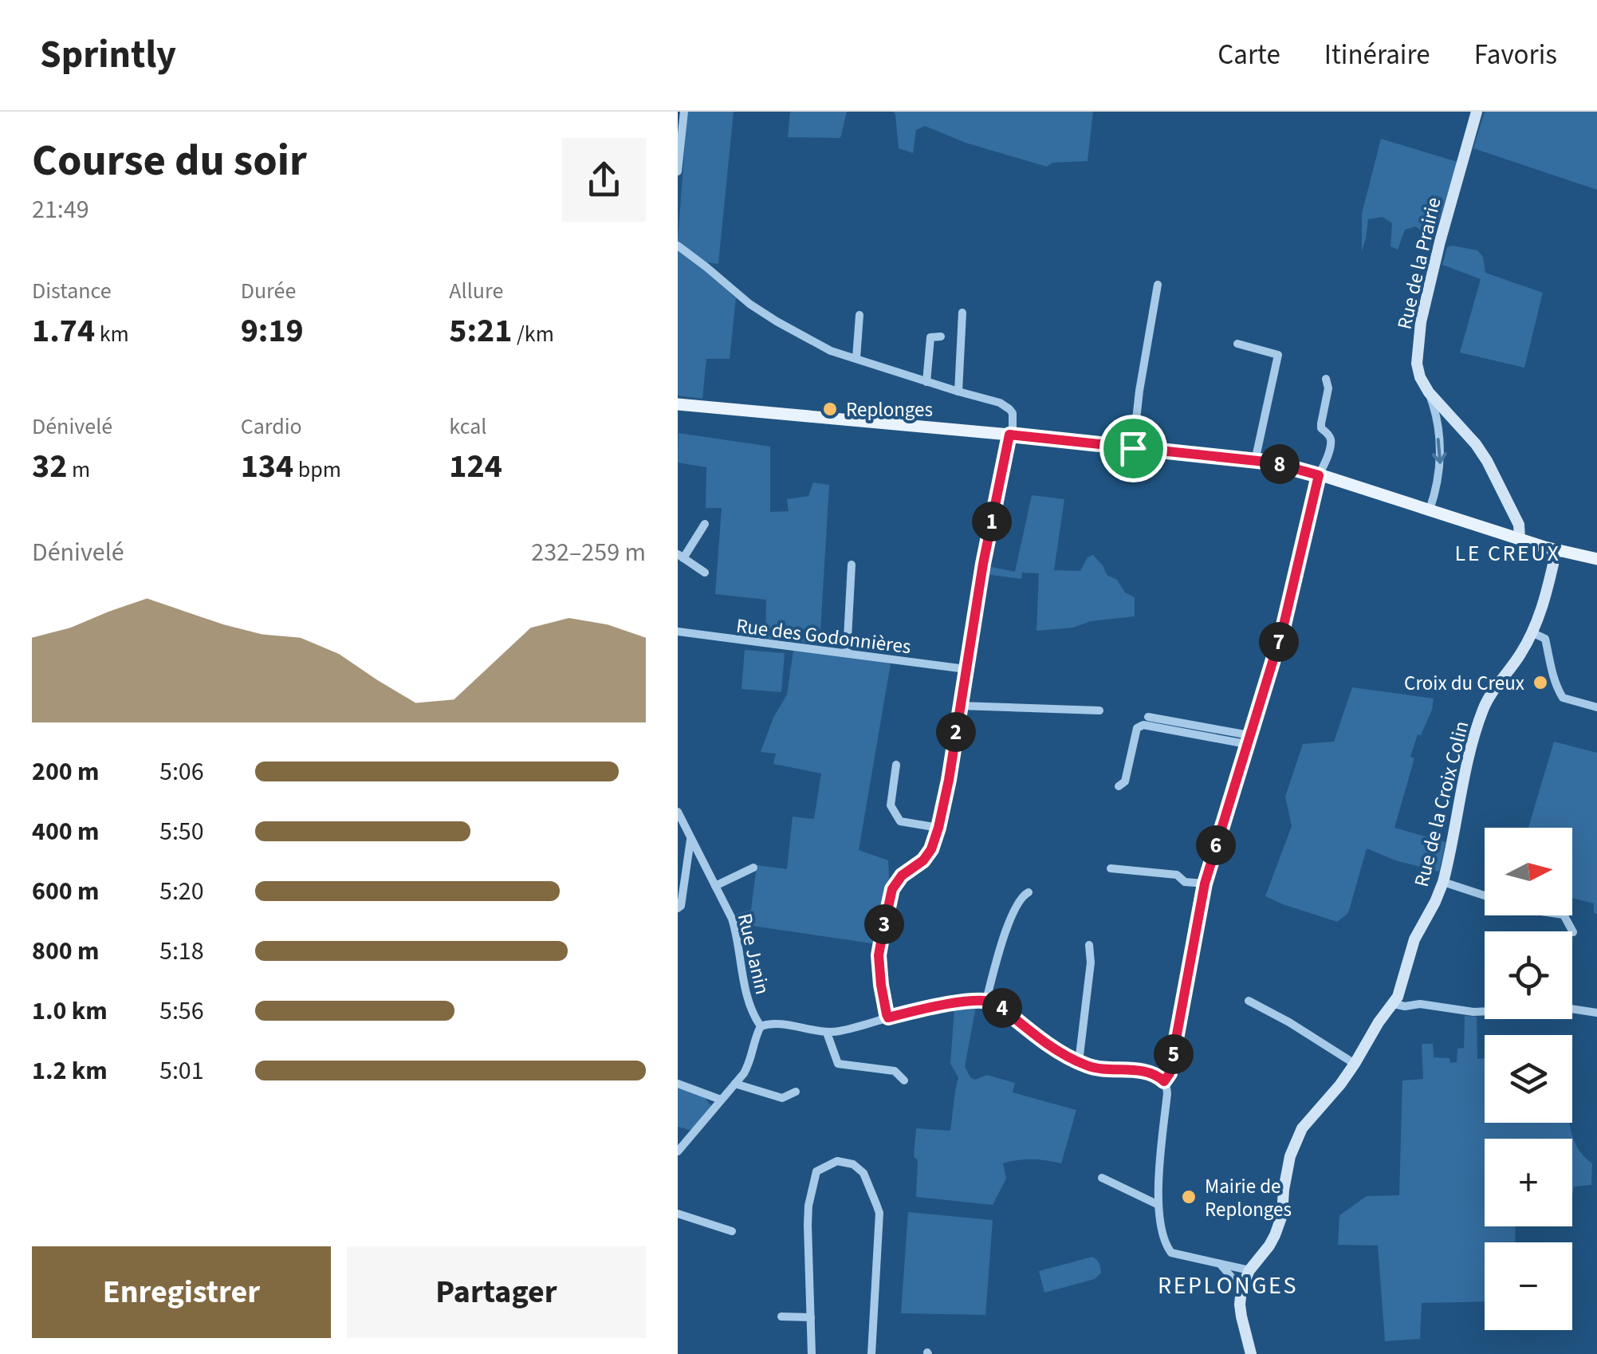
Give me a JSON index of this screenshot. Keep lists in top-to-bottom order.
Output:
{
  "streets": {
    "street": [
      "Rue de la Prairie",
      "Rue des Godonnières",
      "Rue de la Croix Colin",
      "Rue Janin"
    ]
  },
  "districts": ["LE CREUX", "REPLONGES"],
  "places": ["Replonges", "Croix du Creux", "Mairie de Replonges"],
  "north": "right",
  "page": {
    "header": "Sprintly",
    "nav": ["Carte", "Itinéraire", "Favoris"],
    "heading": ["Course du soir", "21:49"],
    "stats": [
      ["Distance", "1.74 km"],
      ["Durée", "9:19"],
      ["Allure", "5:21 /km"],
      ["Dénivelé", "32 m"],
      ["Cardio", "134 bpm"],
      ["kcal", "124"]
    ],
    "pins": [
      "8",
      "1",
      "7",
      "2",
      "6",
      "3",
      "4",
      "5"
    ],
    "chart": ["Dénivelé", "232–259 m"],
    "list": [
      {
        "name": "200 m",
        "note": "5:06"
      },
      {
        "name": "400 m",
        "note": "5:50"
      },
      {
        "name": "600 m",
        "note": "5:20"
      },
      {
        "name": "800 m",
        "note": "5:18"
      },
      {
        "name": "1.0 km",
        "note": "5:56"
      },
      {
        "name": "1.2 km",
        "note": "5:01"
      }
    ],
    "map_buttons": ["+", "−"],
    "buttons": ["Enregistrer", "Partager"]
  }
}
